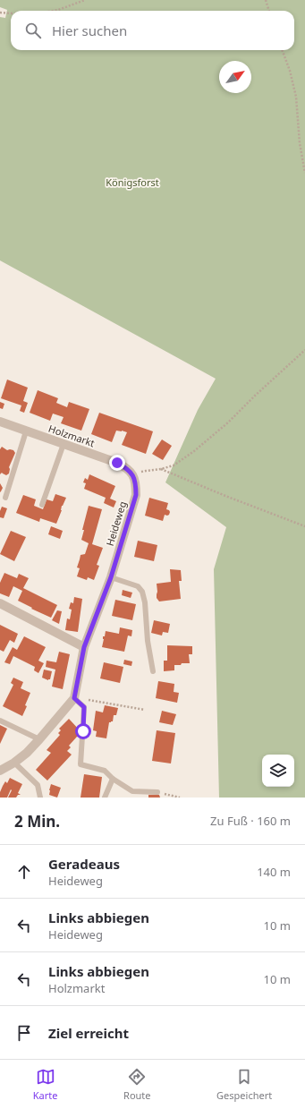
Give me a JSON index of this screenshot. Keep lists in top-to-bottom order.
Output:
{
  "streets": {
    "street": ["Holzmarkt", "Heideweg"]
  },
  "crossings": [
    ["Holzmarkt", "Heideweg"]
  ],
  "parks": ["Königsforst"],
  "north": "top right",
  "page": {
    "search": "Hier suchen",
    "heading": ["2 Min.", "Zu Fuß · 160 m"],
    "list": [
      ["Geradeaus", "Heideweg", "140 m"],
      ["Links abbiegen", "Heideweg", "10 m"],
      ["Links abbiegen", "Holzmarkt", "10 m"],
      "Ziel erreicht"
    ],
    "nav": ["Karte", "Route", "Gespeichert"]
  }
}
